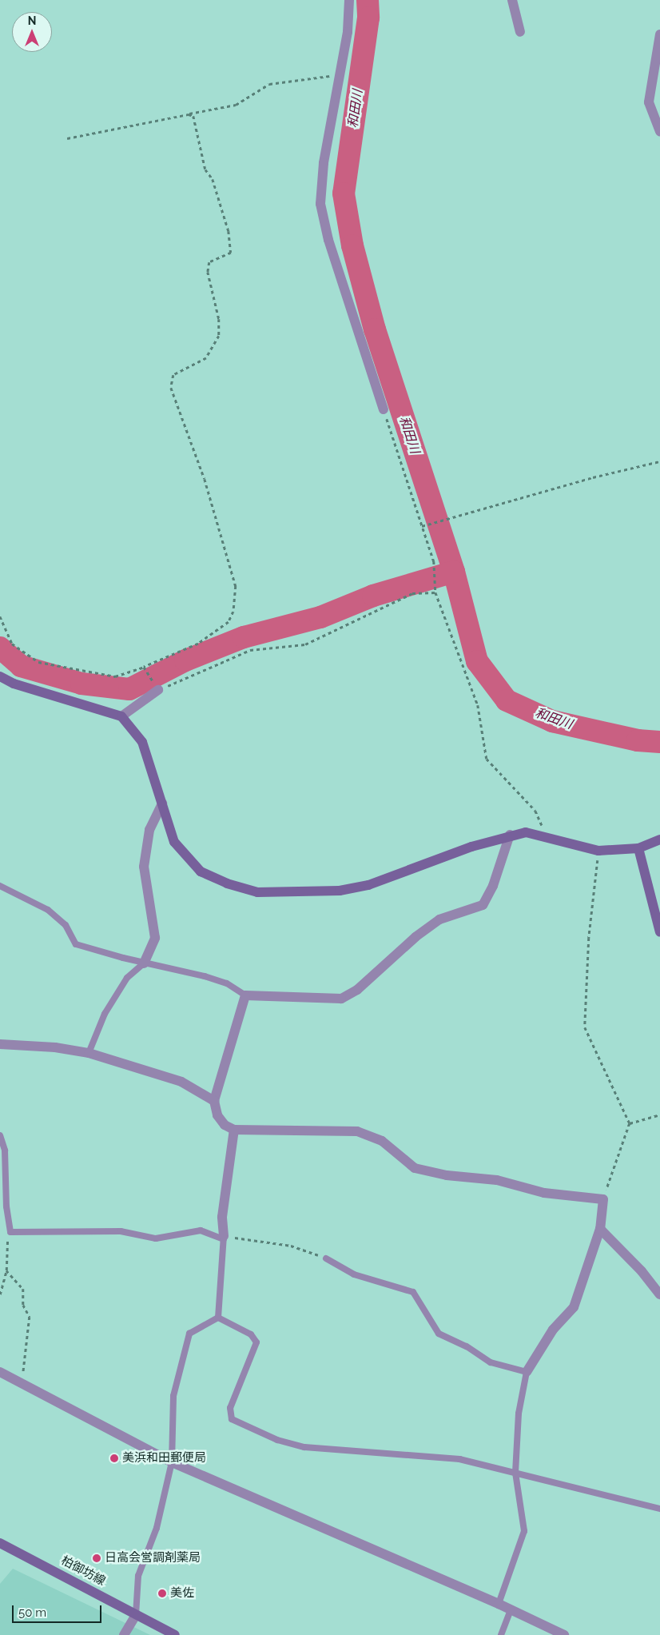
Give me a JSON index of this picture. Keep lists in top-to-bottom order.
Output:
{
  "streets": {
    "street": ["柏御坊線"]
  },
  "water": ["和田川"],
  "places": ["美浜和田郵便局", "日高会営調剤薬局", "美佐"],
  "scale_bar": "50 m",
  "north": "top"
}
